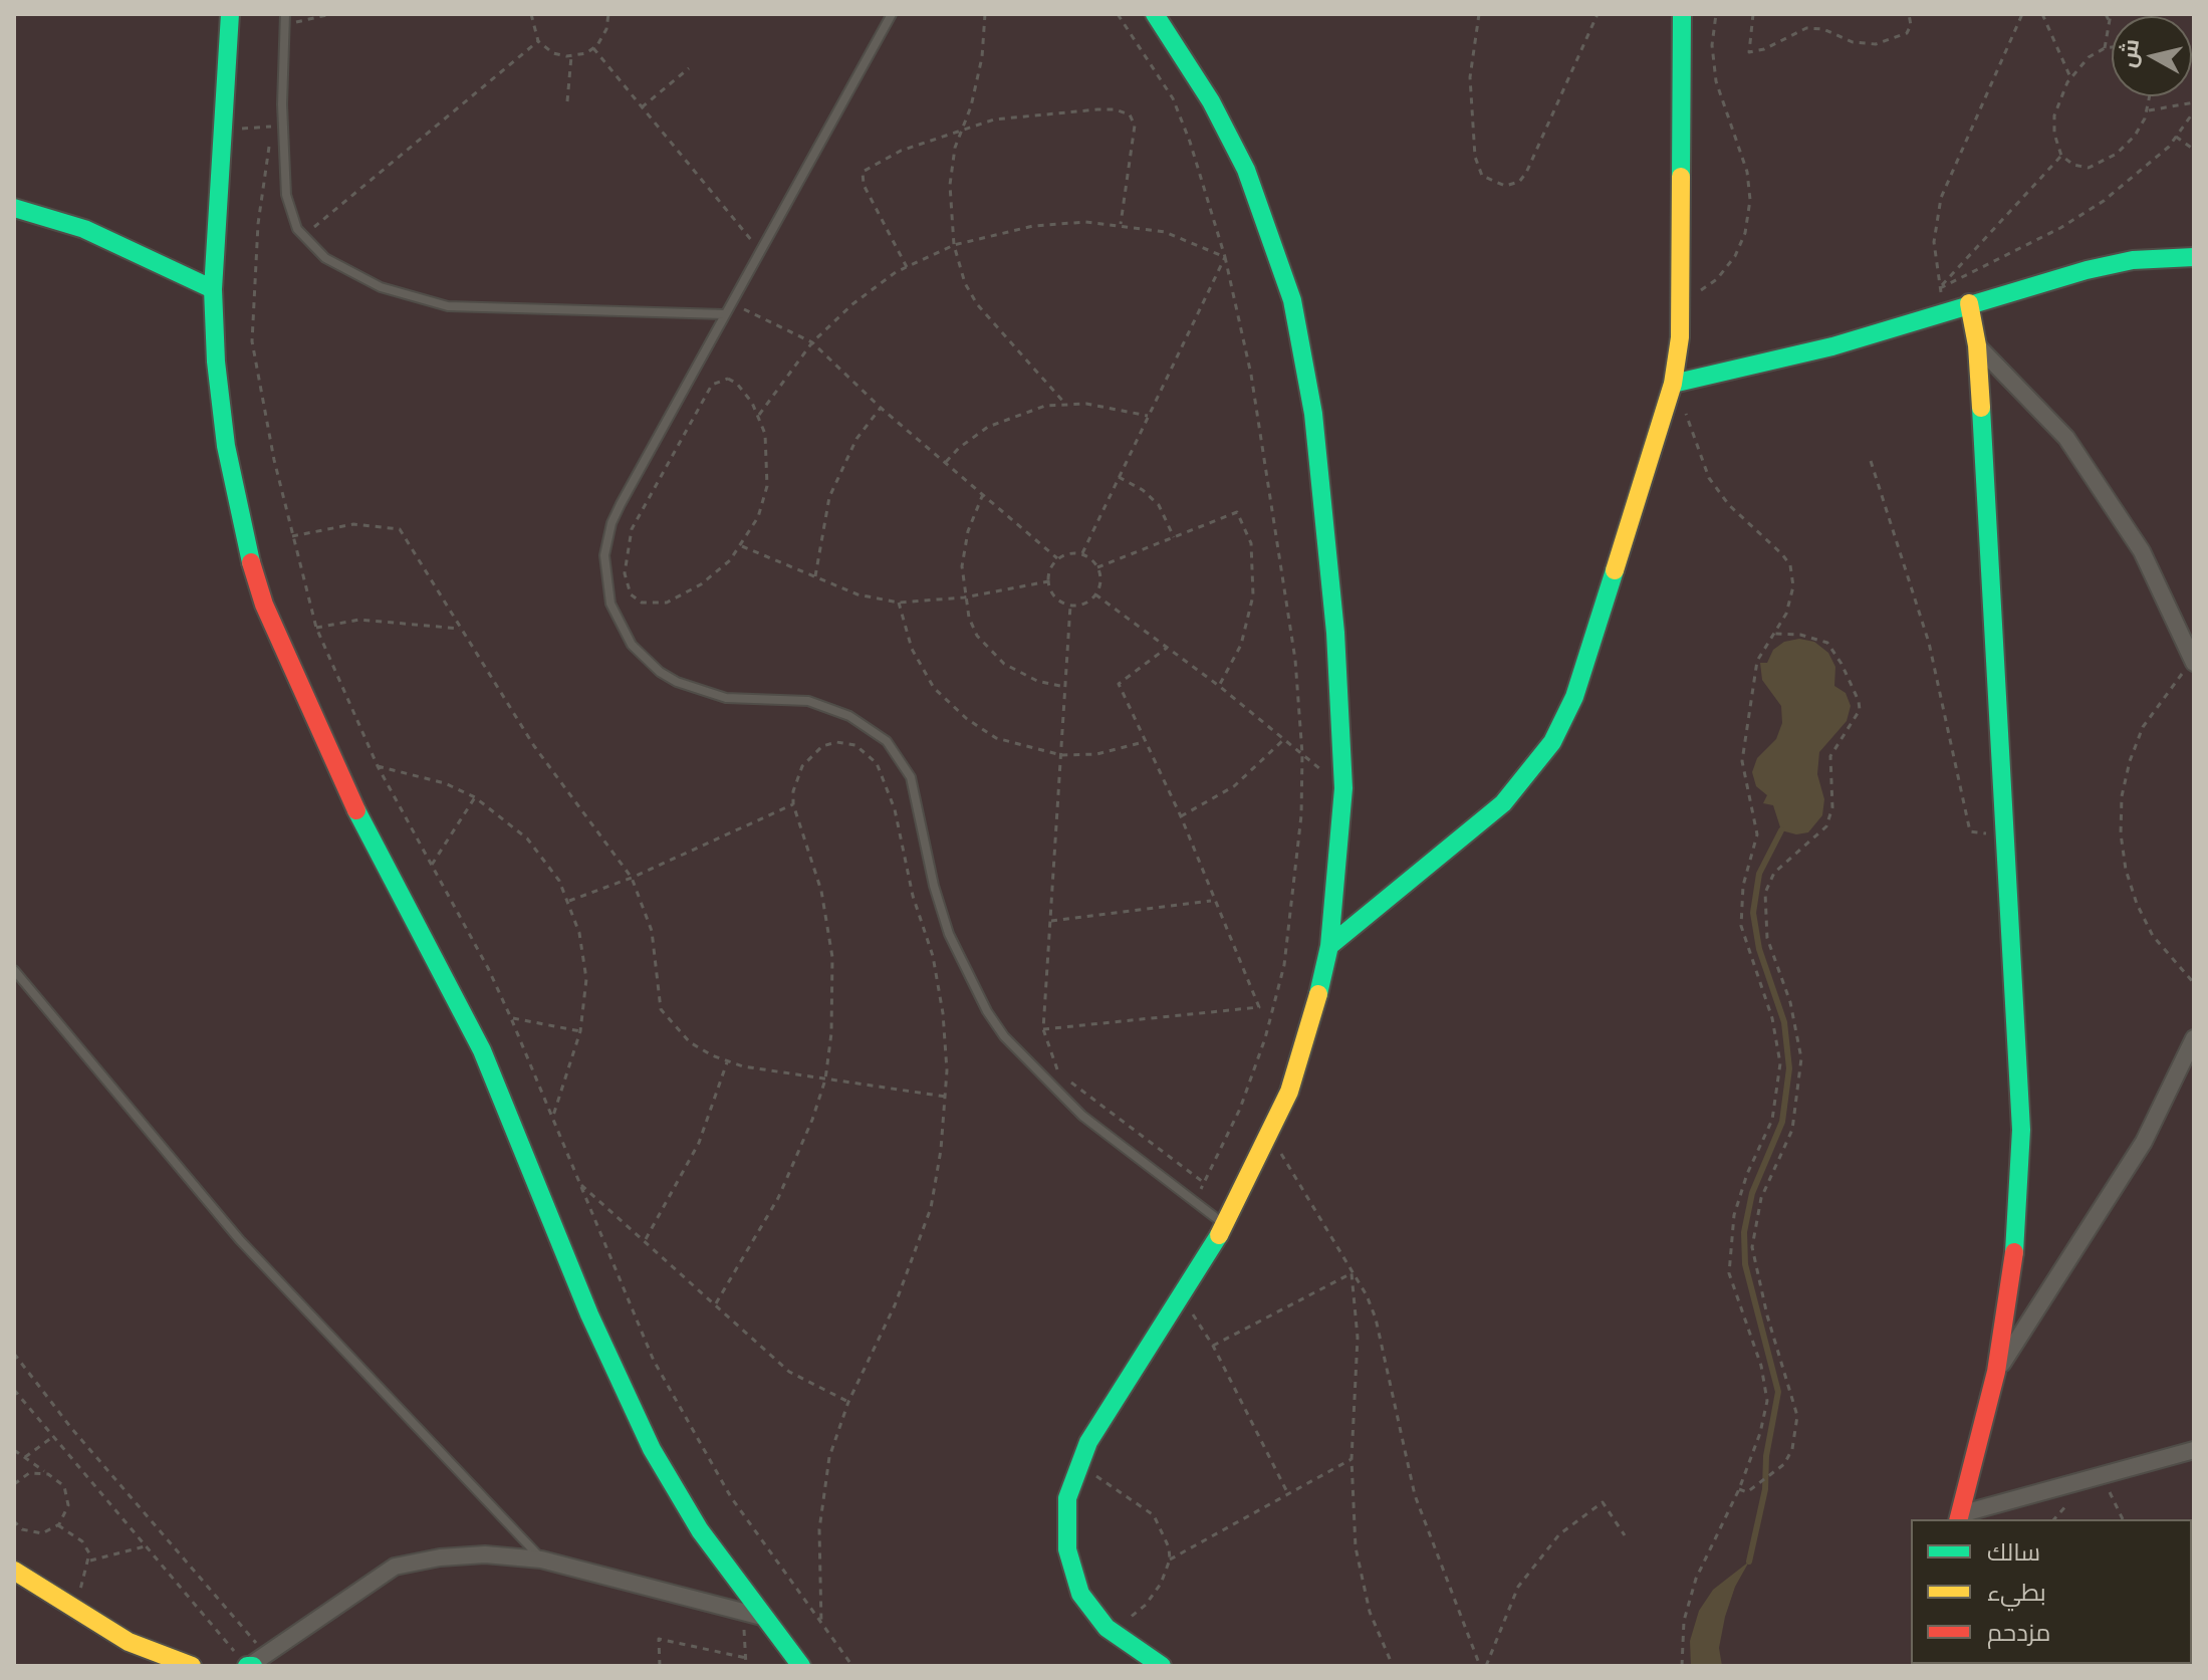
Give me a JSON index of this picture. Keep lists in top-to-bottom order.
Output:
{
  "legend": ["سالك", "بطيء", "مزدحم"],
  "north": "left"
}
